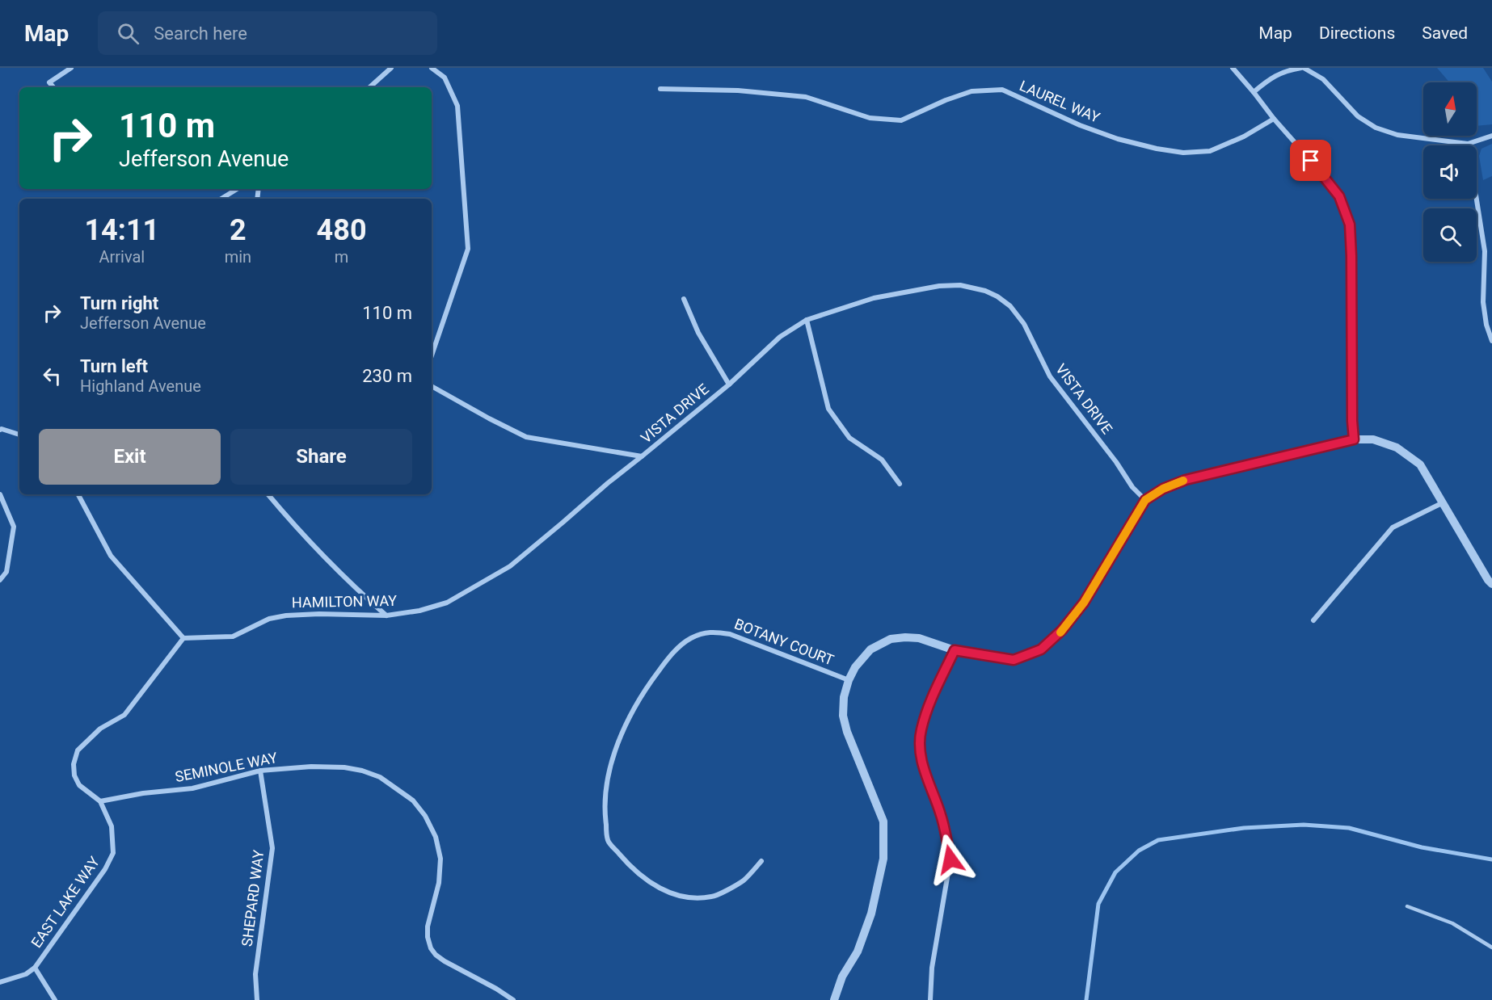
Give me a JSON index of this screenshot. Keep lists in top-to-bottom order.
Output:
{
  "streets": {
    "street": [
      "LAUREL WAY",
      "VISTA DRIVE",
      "HAMILTON WAY",
      "BOTANY COURT",
      "SEMINOLE WAY",
      "SHEPARD WAY",
      "EAST LAKE WAY"
    ]
  },
  "crossings": [
    ["VISTA DRIVE", "HAMILTON WAY"],
    ["HAMILTON WAY", "EAST LAKE WAY"],
    ["SEMINOLE WAY", "SHEPARD WAY"],
    ["SEMINOLE WAY", "EAST LAKE WAY"]
  ],
  "north": "top",
  "page": {
    "header": "Map",
    "search": "Search here",
    "nav": ["Map", "Directions", "Saved"],
    "turn": ["110 m", "Jefferson Avenue"],
    "eta": [
      "14:11",
      "Arrival",
      "2",
      "min",
      "480",
      "m"
    ],
    "list": [
      {
        "name": "Turn right",
        "note": "Jefferson Avenue",
        "value": "110 m"
      },
      {
        "name": "Turn left",
        "note": "Highland Avenue",
        "value": "230 m"
      }
    ],
    "buttons": ["Exit", "Share"]
  }
}
